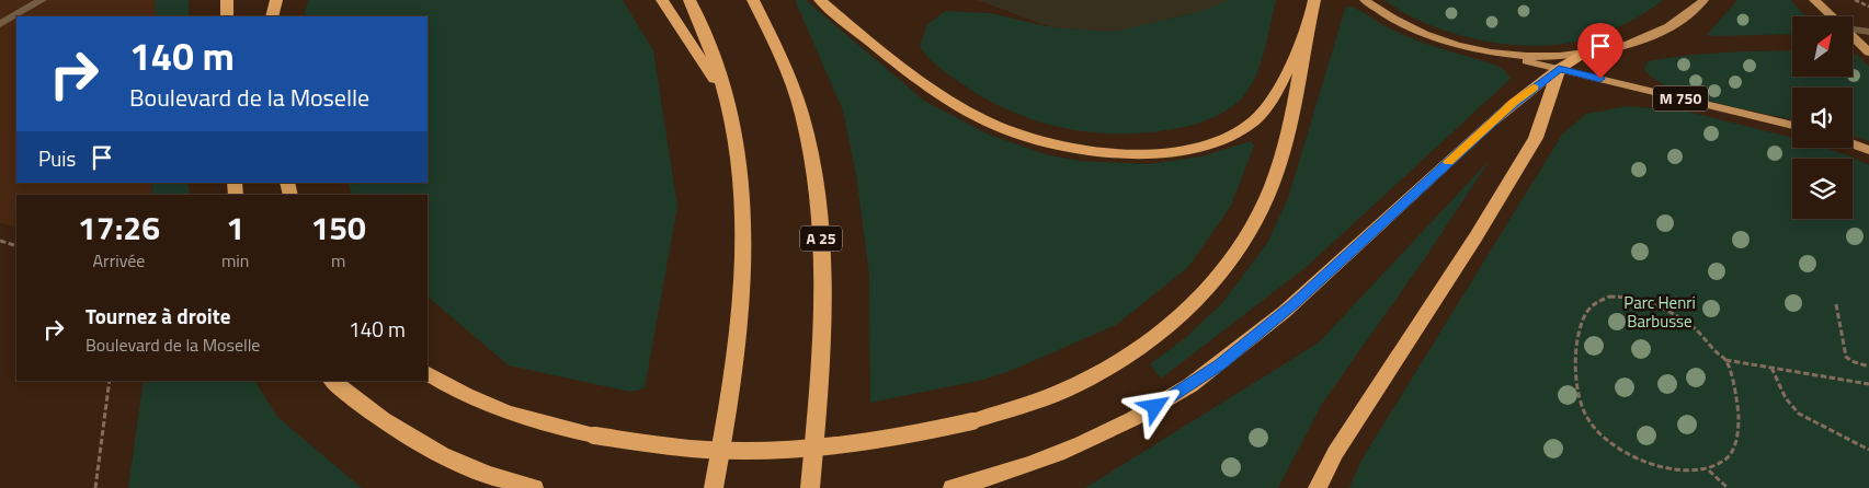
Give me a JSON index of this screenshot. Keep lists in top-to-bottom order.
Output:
{
  "streets": {
    "highway": ["A 25"],
    "main road": ["M 750"]
  },
  "parks": ["Parc Henri Barbusse"],
  "north": "top right",
  "page": {
    "turn": ["140 m", "Boulevard de la Moselle"],
    "then": "Puis",
    "eta": [
      "17:26",
      "Arrivée",
      "1",
      "min",
      "150",
      "m"
    ],
    "list": [
      {
        "name": "Tournez à droite",
        "note": "Boulevard de la Moselle",
        "value": "140 m"
      }
    ]
  }
}
